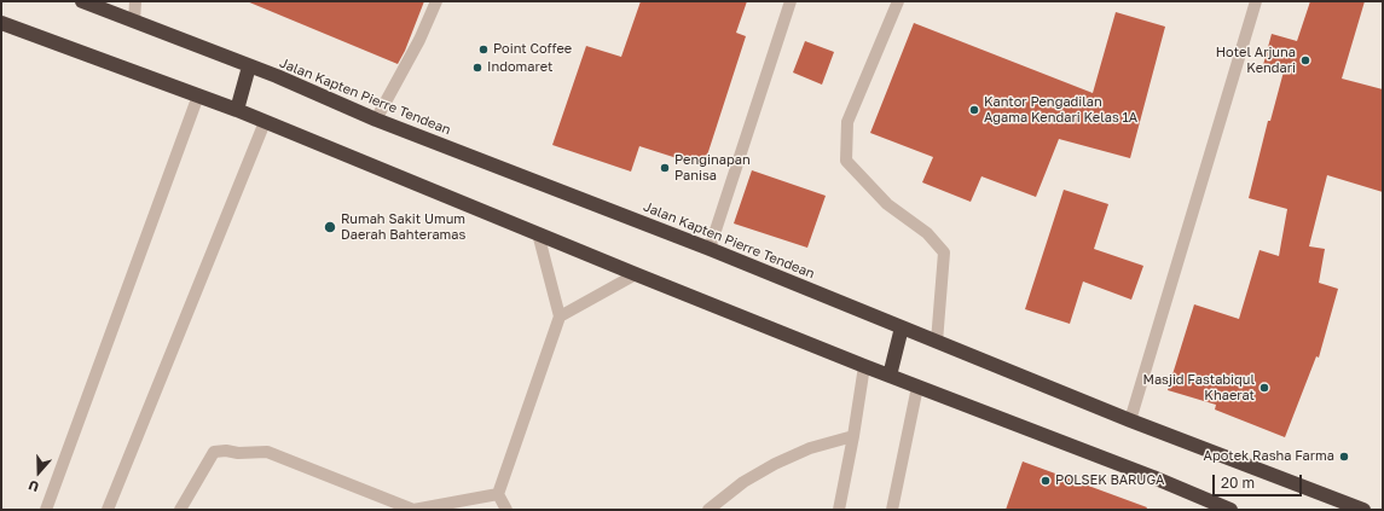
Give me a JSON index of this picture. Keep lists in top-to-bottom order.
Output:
{
  "streets": {
    "highway": ["Jalan Kapten Pierre Tendean"]
  },
  "places": [
    "Point Coffee",
    "Hotel Arjuna Kendari",
    "Indomaret",
    "Kantor Pengadilan Agama Kendari Kelas 1A",
    "Penginapan Panisa",
    "Rumah Sakit Umum Daerah Bahteramas",
    "Masjid Fastabiqul Khaerat",
    "Apotek Rasha Farma",
    "POLSEK BARUGA"
  ],
  "scale_bar": "20 m",
  "north": "bottom"
}
